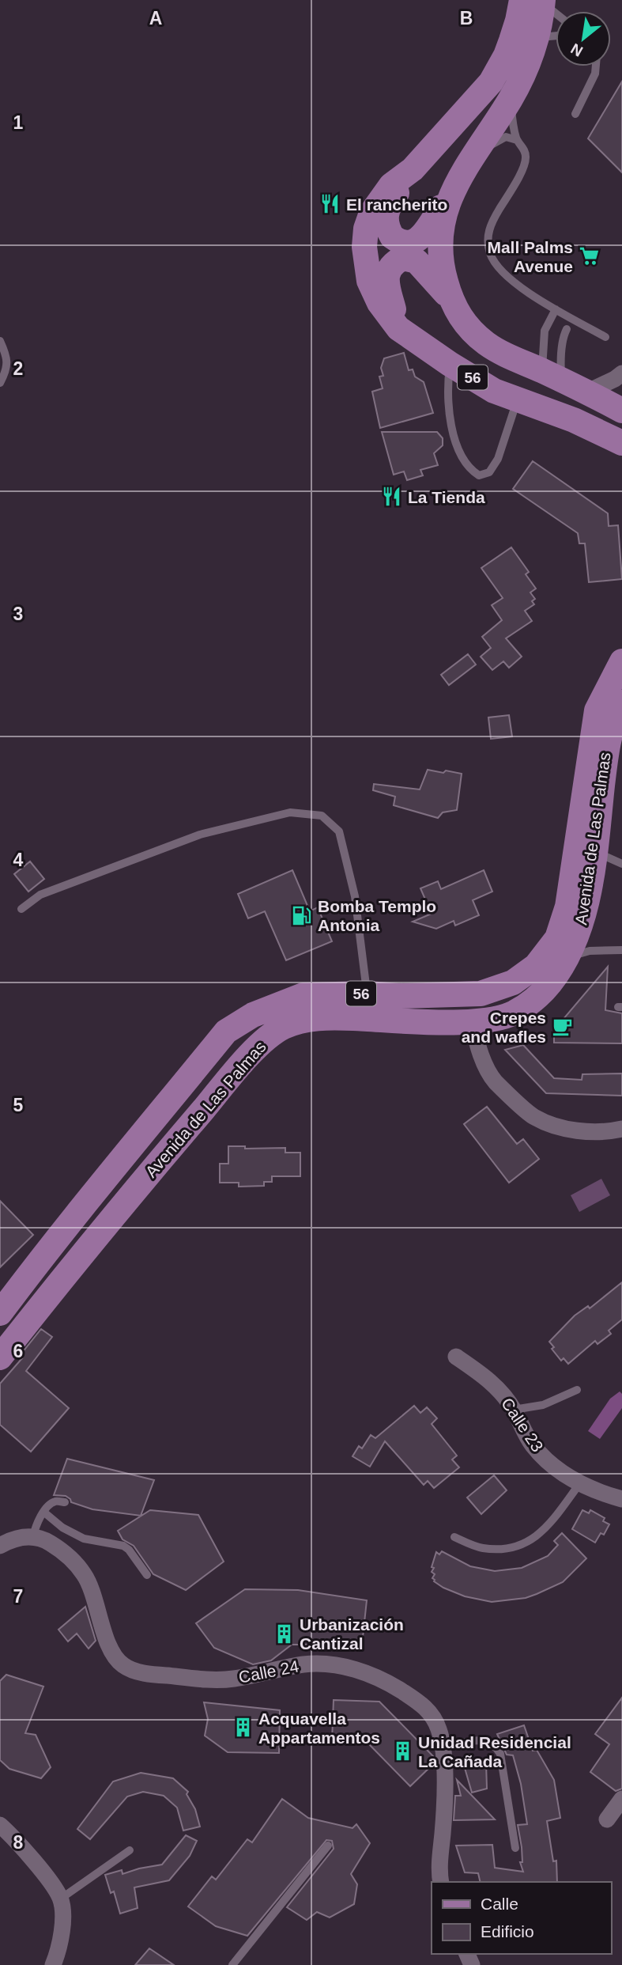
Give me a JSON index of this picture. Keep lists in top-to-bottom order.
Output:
{
  "streets": {
    "main road": ["56", "Avenida de Las Palmas"],
    "street": ["Calle 23", "Calle 24"]
  },
  "places": {
    "restaurant": ["El rancherito", "La Tienda"],
    "supermarket": ["Mall Palms Avenue"],
    "fuel station": ["Bomba Templo Antonia"],
    "cafe": ["Crepes and wafles"],
    "building": ["Urbanización Cantizal", "Acquavella Appartamentos", "Unidad Residencial La Cañada"]
  },
  "legend": ["Calle", "Edificio"],
  "north": "bottom left",
  "grid": {
    "columns": ["A", "B"],
    "rows": [
      "1",
      "2",
      "3",
      "4",
      "5",
      "6",
      "7",
      "8"
    ]
  }
}
